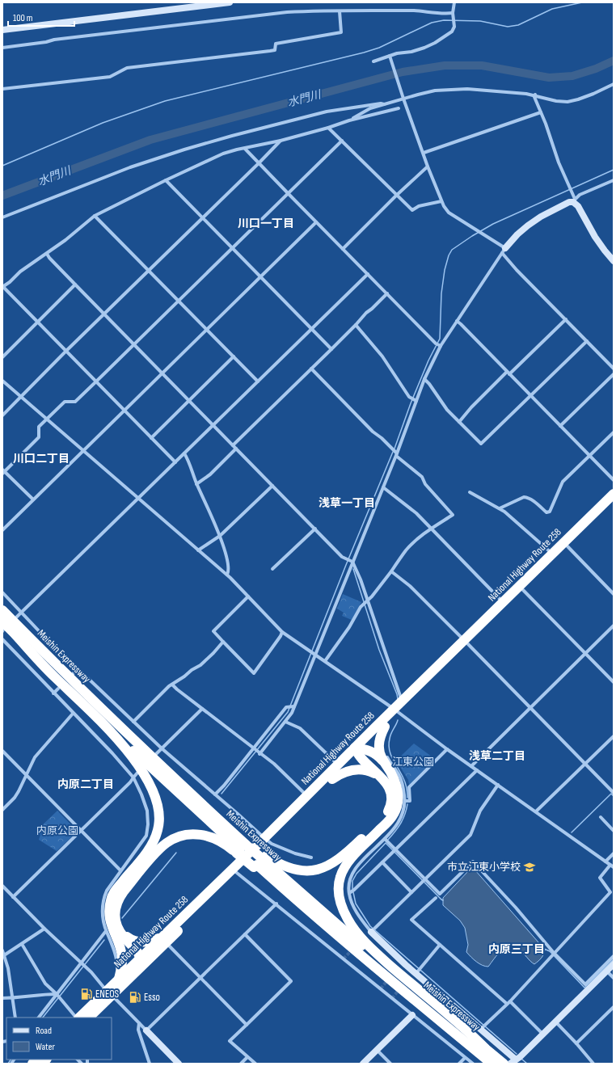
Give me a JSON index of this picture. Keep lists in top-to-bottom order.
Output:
{
  "streets": {
    "highway": ["National Highway Route 258", "Meishin Expressway"]
  },
  "districts": [
    "川口一丁目",
    "川口二丁目",
    "浅草一丁目",
    "浅草二丁目",
    "内原二丁目",
    "内原三丁目"
  ],
  "water": ["水門川"],
  "parks": ["江東公園", "内原公園"],
  "places": {
    "school or university": ["市立江東小学校"],
    "fuel station": ["ENEOS", "Esso"]
  },
  "legend": ["Road", "Water"],
  "scale_bar": "100 m"
}
